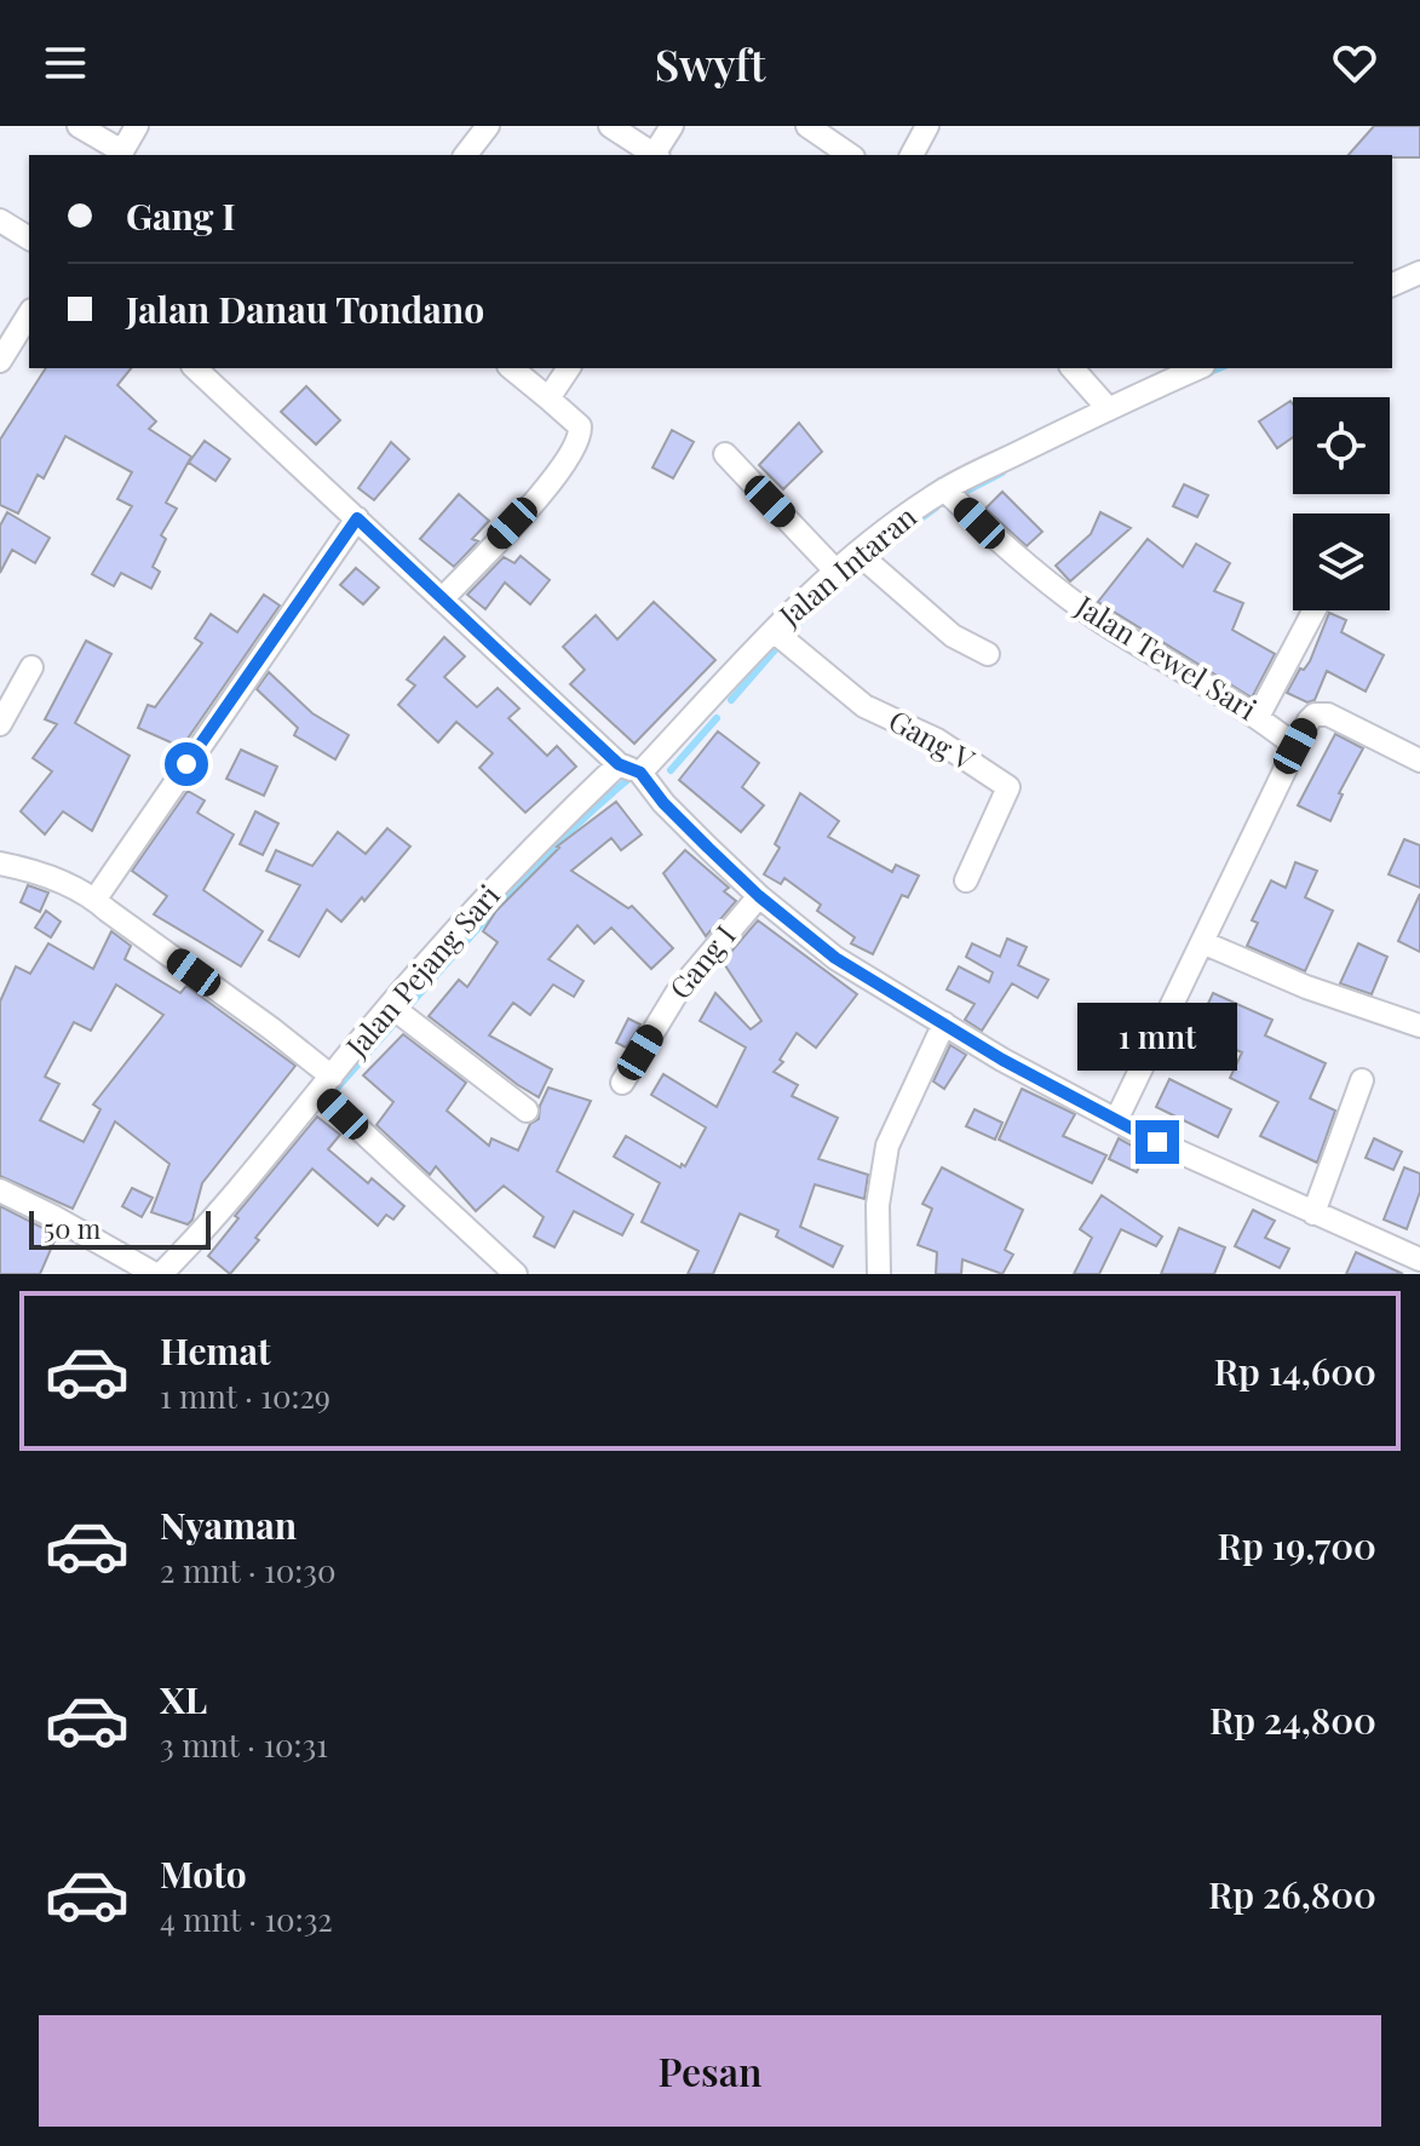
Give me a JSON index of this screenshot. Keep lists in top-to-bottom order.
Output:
{
  "streets": {
    "street": [
      "Jalan Intaran",
      "Jalan Tewel Sari",
      "Gang V",
      "Gang I",
      "Jalan Pejang Sari"
    ]
  },
  "crossings": [
    ["Jalan Intaran", "Jalan Tewel Sari"],
    ["Jalan Intaran", "Gang V"]
  ],
  "scale_bar": "50 m",
  "page": {
    "header": "Swyft",
    "banner": ["Gang I", "Jalan Danau Tondano"],
    "bubble": "1 mnt",
    "scale": "50 m",
    "list": [
      {
        "name": "Hemat",
        "note": "1 mnt · 10:29",
        "value": "Rp 14,600"
      },
      {
        "name": "Nyaman",
        "note": "2 mnt · 10:30",
        "value": "Rp 19,700"
      },
      {
        "name": "XL",
        "note": "3 mnt · 10:31",
        "value": "Rp 24,800"
      },
      {
        "name": "Moto",
        "note": "4 mnt · 10:32",
        "value": "Rp 26,800"
      }
    ],
    "buttons": "Pesan"
  }
}
